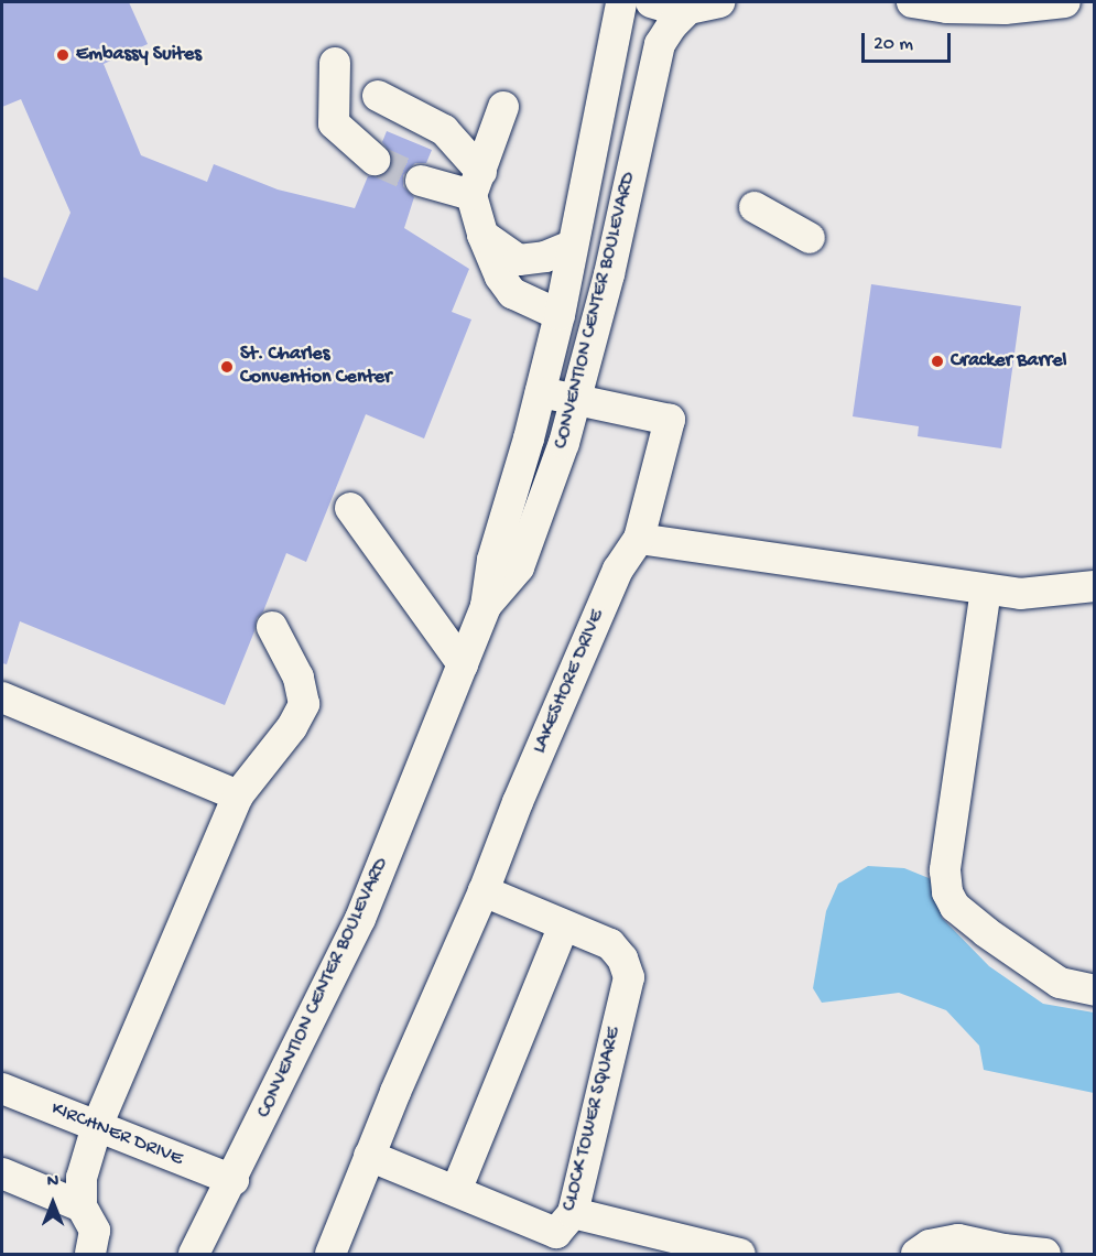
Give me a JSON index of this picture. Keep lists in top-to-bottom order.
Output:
{
  "streets": {
    "street": [
      "CONVENTION CENTER BOULEVARD",
      "LAKESHORE DRIVE",
      "CLOCK TOWER SQUARE",
      "KIRCHNER DRIVE"
    ]
  },
  "crossings": [
    ["CONVENTION CENTER BOULEVARD", "LAKESHORE DRIVE"],
    ["CONVENTION CENTER BOULEVARD", "KIRCHNER DRIVE"],
    ["LAKESHORE DRIVE", "CLOCK TOWER SQUARE"]
  ],
  "places": ["Embassy Suites", "Cracker Barrel", "St. Charles Convention Center"],
  "scale_bar": "20 m",
  "north": "top"
}
